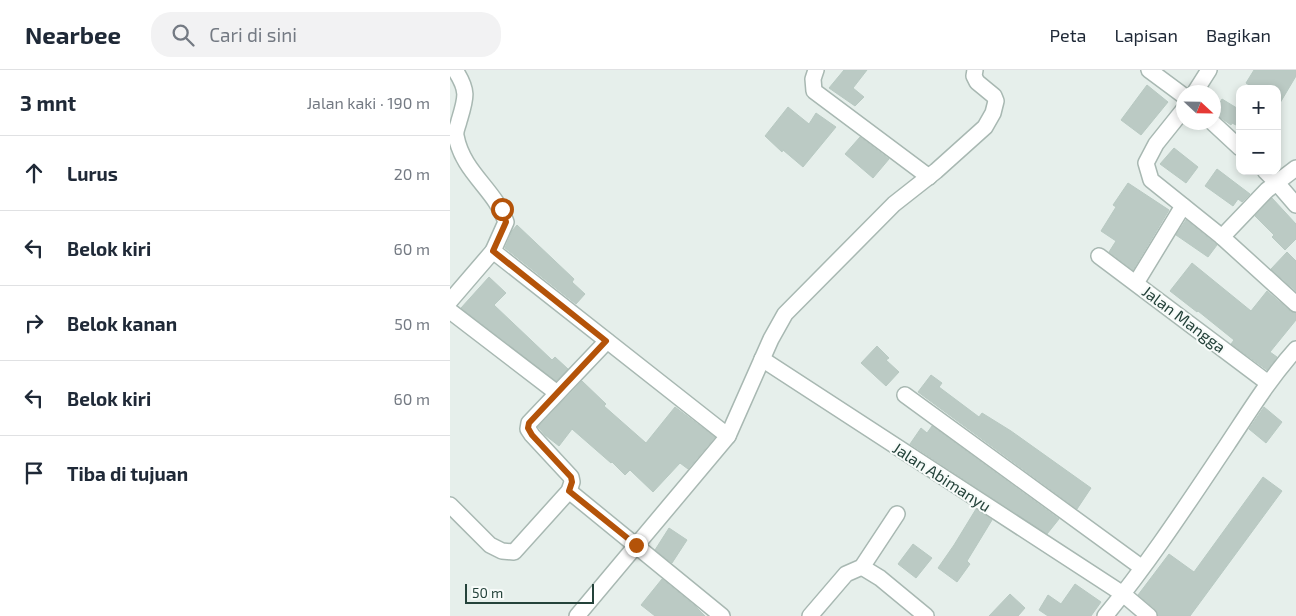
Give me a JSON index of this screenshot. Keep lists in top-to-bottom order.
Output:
{
  "streets": {
    "street": ["Jalan Mangga", "Jalan Abimanyu"]
  },
  "scale_bar": "50 m",
  "north": "right",
  "page": {
    "header": "Nearbee",
    "search": "Cari di sini",
    "nav": ["Peta", "Lapisan", "Bagikan"],
    "heading": ["3 mnt", "Jalan kaki · 190 m"],
    "map_buttons": ["+", "−"],
    "list": [
      ["Lurus", "20 m"],
      ["Belok kiri", "60 m"],
      ["Belok kanan", "50 m"],
      ["Belok kiri", "60 m"],
      "Tiba di tujuan"
    ],
    "scale": "50 m"
  }
}
